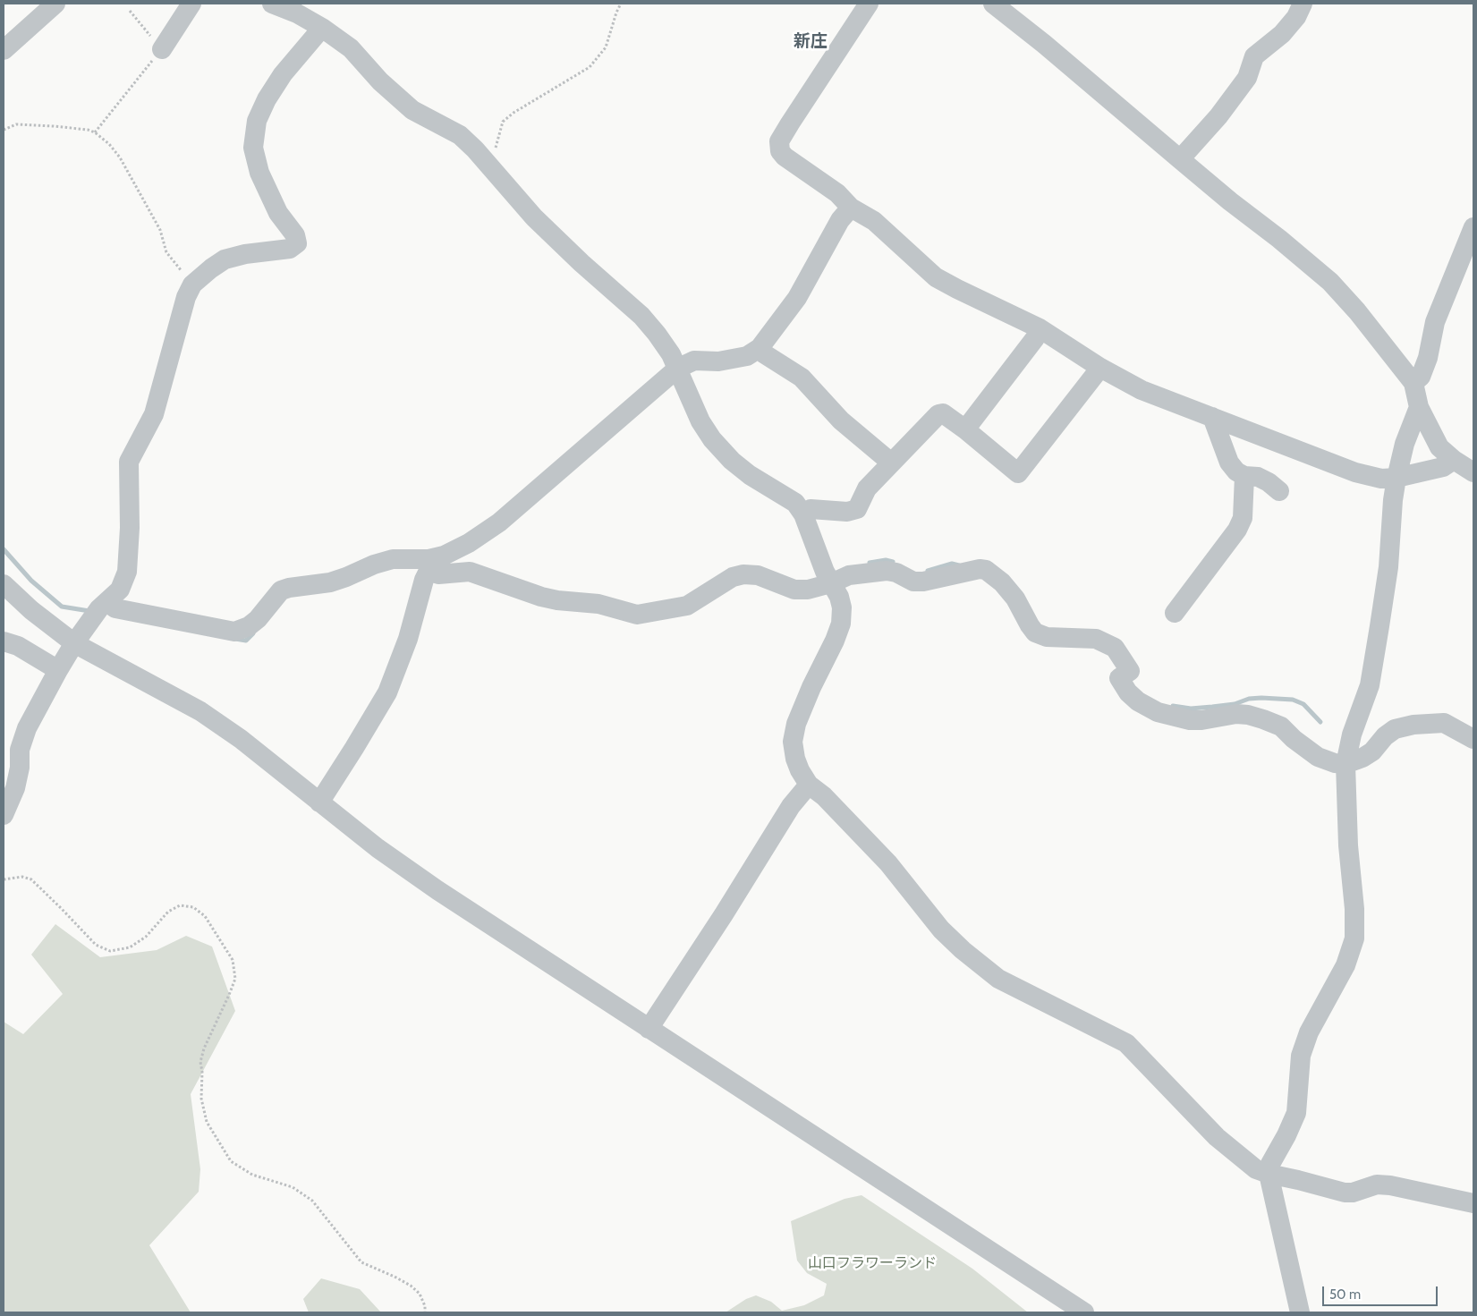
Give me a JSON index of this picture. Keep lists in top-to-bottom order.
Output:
{
  "districts": ["新庄"],
  "parks": ["山口フラワーランド"],
  "scale_bar": "50 m"
}
